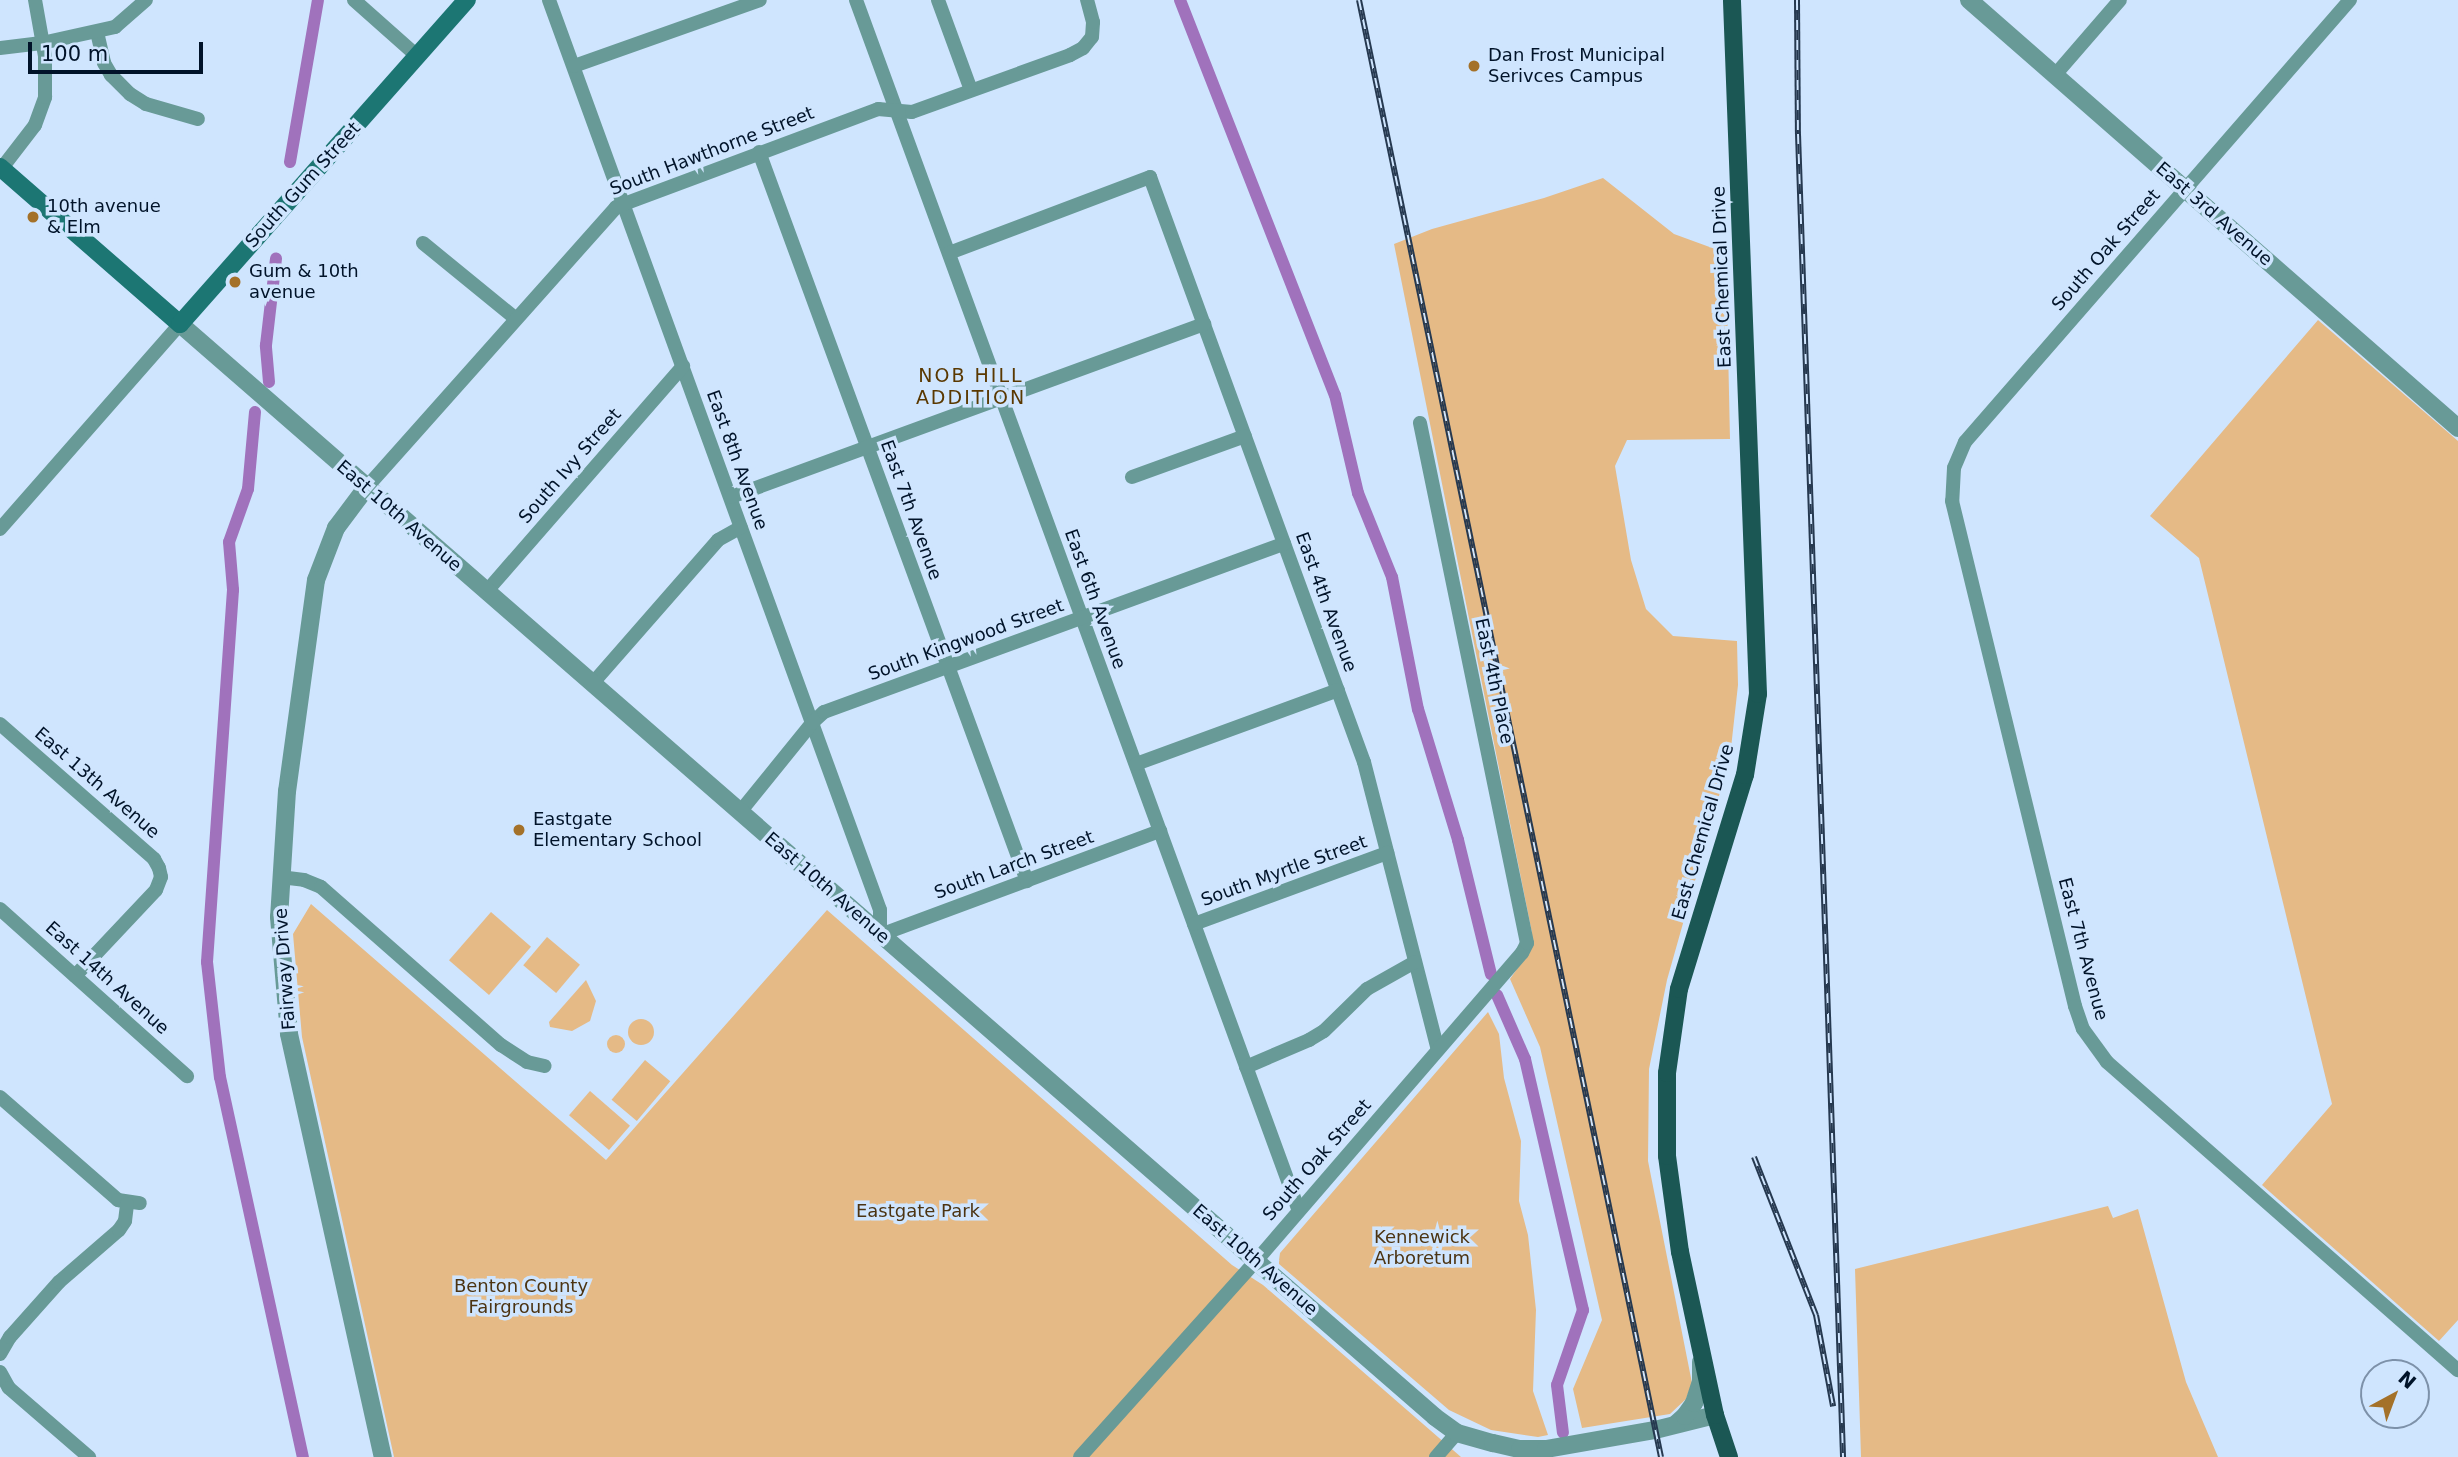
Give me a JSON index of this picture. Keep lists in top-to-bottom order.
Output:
{
  "streets": {
    "main road": ["South Gum Street", "East Chemical Drive", "East 10th Avenue"],
    "street": [
      "South Hawthorne Street",
      "East 3rd Avenue",
      "South Oak Street",
      "East 8th Avenue",
      "South Ivy Street",
      "East 7th Avenue",
      "East 6th Avenue",
      "East 4th Avenue",
      "South Kingwood Street",
      "East 4th Place",
      "East 13th Avenue",
      "South Larch Street",
      "South Myrtle Street",
      "Fairway Drive",
      "East 14th Avenue"
    ]
  },
  "crossings": [
    ["South Hawthorne Street", "East 8th Avenue"],
    ["South Hawthorne Street", "East 7th Avenue"],
    ["South Hawthorne Street", "East 10th Avenue"],
    ["South Hawthorne Street", "East 6th Avenue"],
    ["South Hawthorne Street", "Fairway Drive"],
    ["South Gum Street", "East 10th Avenue"],
    ["East 3rd Avenue", "South Oak Street"],
    ["South Oak Street", "East 7th Avenue"],
    ["South Oak Street", "East 10th Avenue"],
    ["South Oak Street", "East 6th Avenue"],
    ["South Oak Street", "East 4th Avenue"],
    ["South Oak Street", "East 4th Place"],
    ["East Chemical Drive", "East 10th Avenue"],
    ["East 8th Avenue", "South Ivy Street"],
    ["East 8th Avenue", "East 10th Avenue"],
    ["East 8th Avenue", "South Kingwood Street"],
    ["East 8th Avenue", "South Larch Street"],
    ["South Ivy Street", "East 10th Avenue"],
    ["East 7th Avenue", "South Kingwood Street"],
    ["East 7th Avenue", "South Larch Street"],
    ["East 10th Avenue", "South Kingwood Street"],
    ["East 10th Avenue", "South Larch Street"],
    ["East 10th Avenue", "Fairway Drive"],
    ["East 6th Avenue", "East 4th Avenue"],
    ["East 6th Avenue", "South Kingwood Street"],
    ["East 6th Avenue", "South Larch Street"],
    ["East 6th Avenue", "South Myrtle Street"],
    ["East 4th Avenue", "South Kingwood Street"],
    ["East 4th Avenue", "South Myrtle Street"],
    ["East 13th Avenue", "East 14th Avenue"]
  ],
  "districts": ["NOB HILL ADDITION"],
  "parks": ["Eastgate Park", "Kennewick Arboretum", "Benton County Fairgrounds"],
  "places": [
    "Dan Frost Municipal Serivces Campus",
    "10th avenue & Elm",
    "Gum & 10th avenue",
    "Eastgate Elementary School"
  ],
  "scale_bar": "100 m",
  "north": "top right"
}
